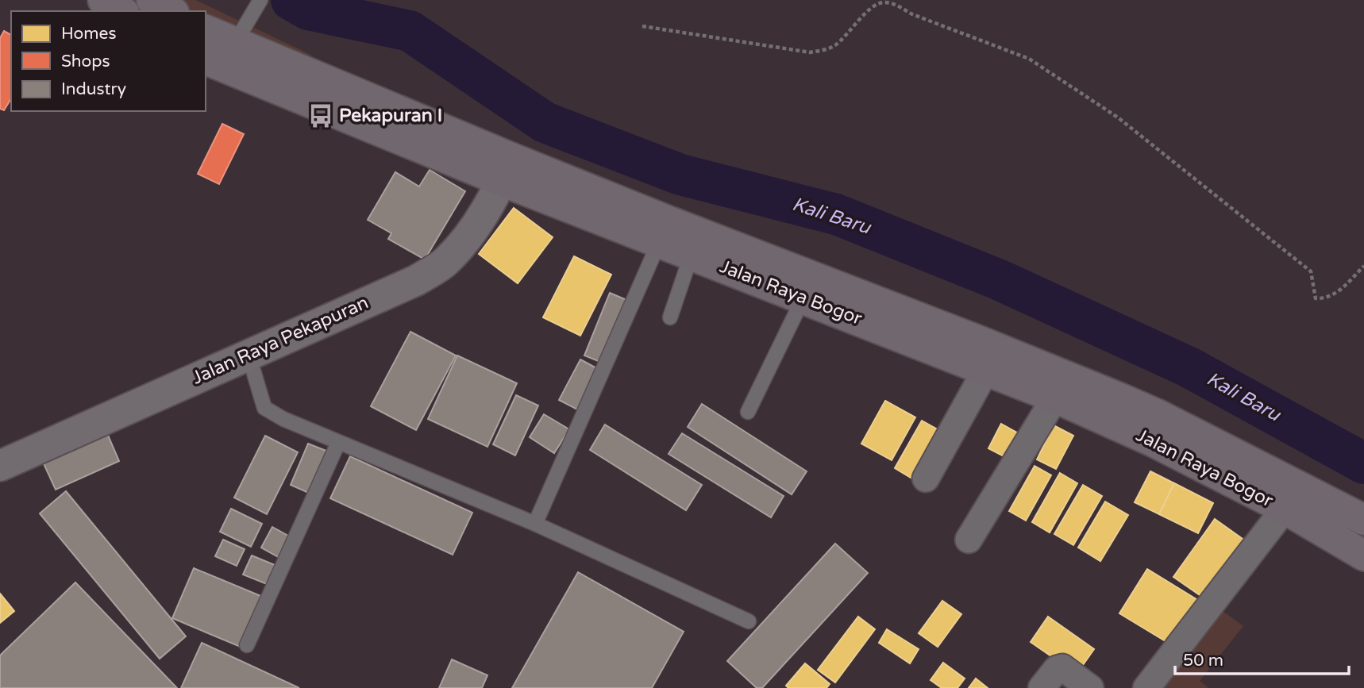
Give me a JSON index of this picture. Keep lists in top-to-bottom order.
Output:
{
  "streets": {
    "highway": ["Jalan Raya Bogor"],
    "main road": ["Jalan Raya Pekapuran"]
  },
  "crossings": [
    ["Jalan Raya Bogor", "Jalan Raya Pekapuran"]
  ],
  "water": ["Kali Baru"],
  "places": {
    "bus stop": ["Pekapuran I"]
  },
  "legend": ["Homes", "Shops", "Industry"],
  "scale_bar": "50 m"
}
